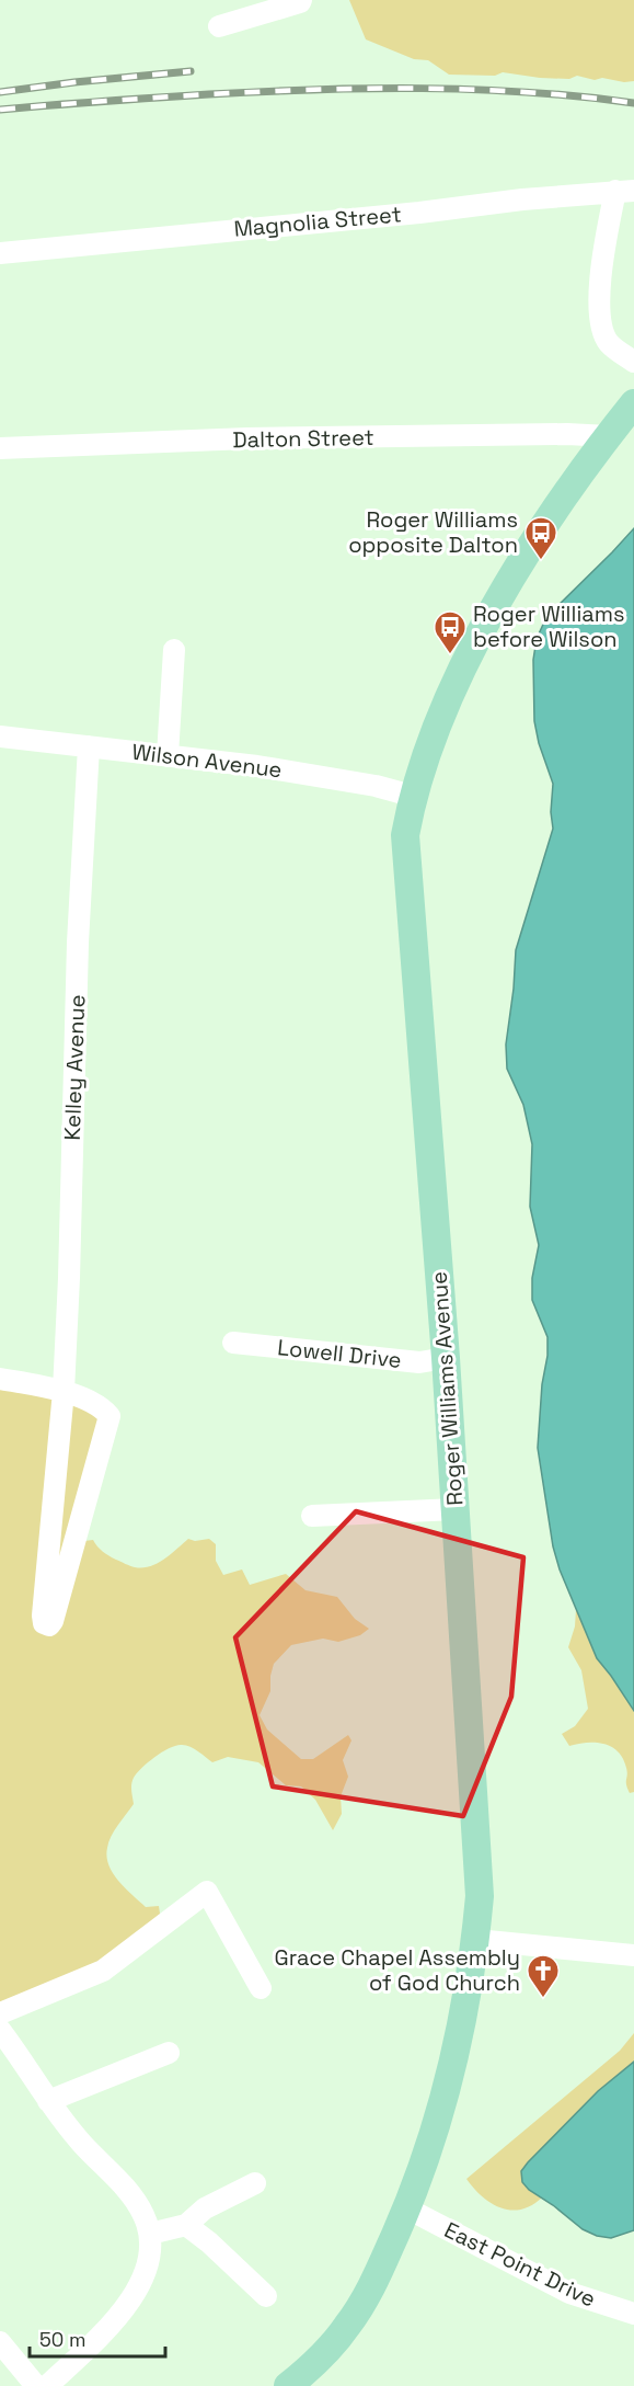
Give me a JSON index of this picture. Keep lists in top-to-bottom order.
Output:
{
  "streets": {
    "main road": ["Roger Williams Avenue"],
    "street": [
      "Magnolia Street",
      "Dalton Street",
      "Wilson Avenue",
      "Kelley Avenue",
      "Lowell Drive",
      "East Point Drive"
    ]
  },
  "crossings": [
    ["Dalton Street", "Roger Williams Avenue"],
    ["Wilson Avenue", "Kelley Avenue"],
    ["Wilson Avenue", "Roger Williams Avenue"],
    ["Lowell Drive", "Roger Williams Avenue"],
    ["Roger Williams Avenue", "East Point Drive"]
  ],
  "places": {
    "bus stop": ["Roger Williams opposite Dalton", "Roger Williams before Wilson"],
    "church": ["Grace Chapel Assembly of God Church"]
  },
  "scale_bar": "50 m"
}
